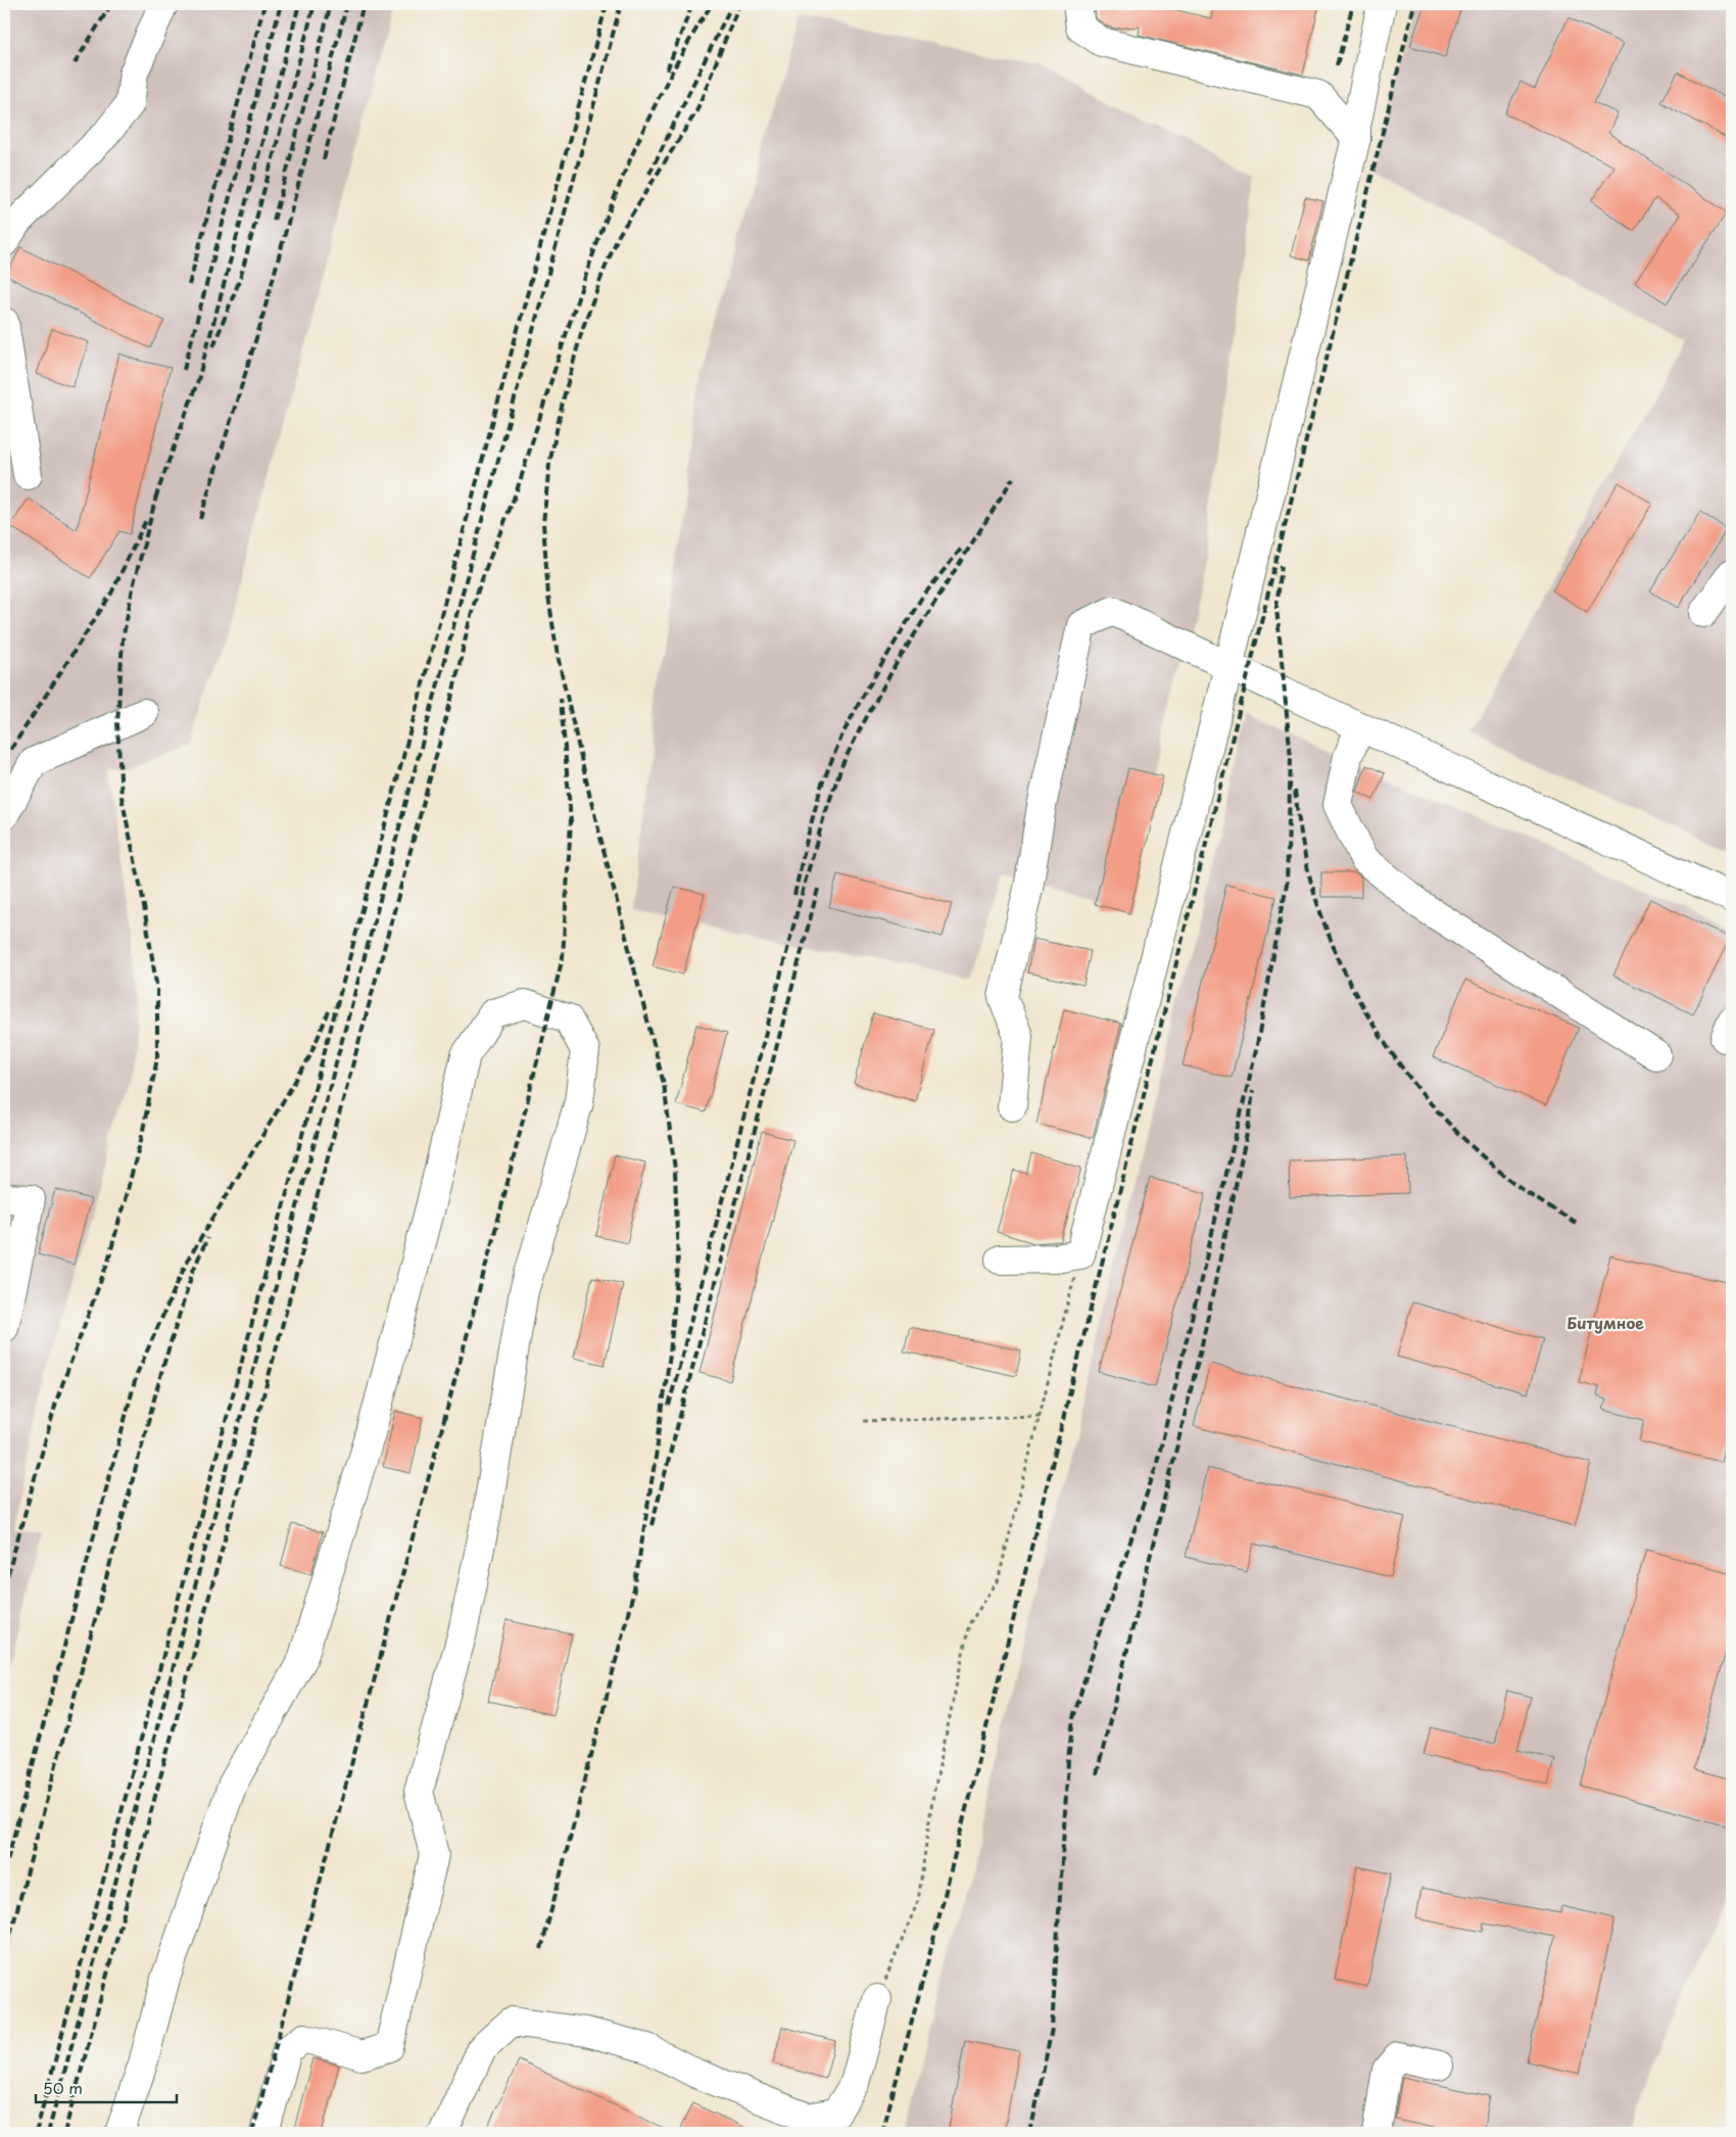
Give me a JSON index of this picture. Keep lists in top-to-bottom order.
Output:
{
  "districts": ["Битумное"],
  "scale_bar": "50 m"
}
